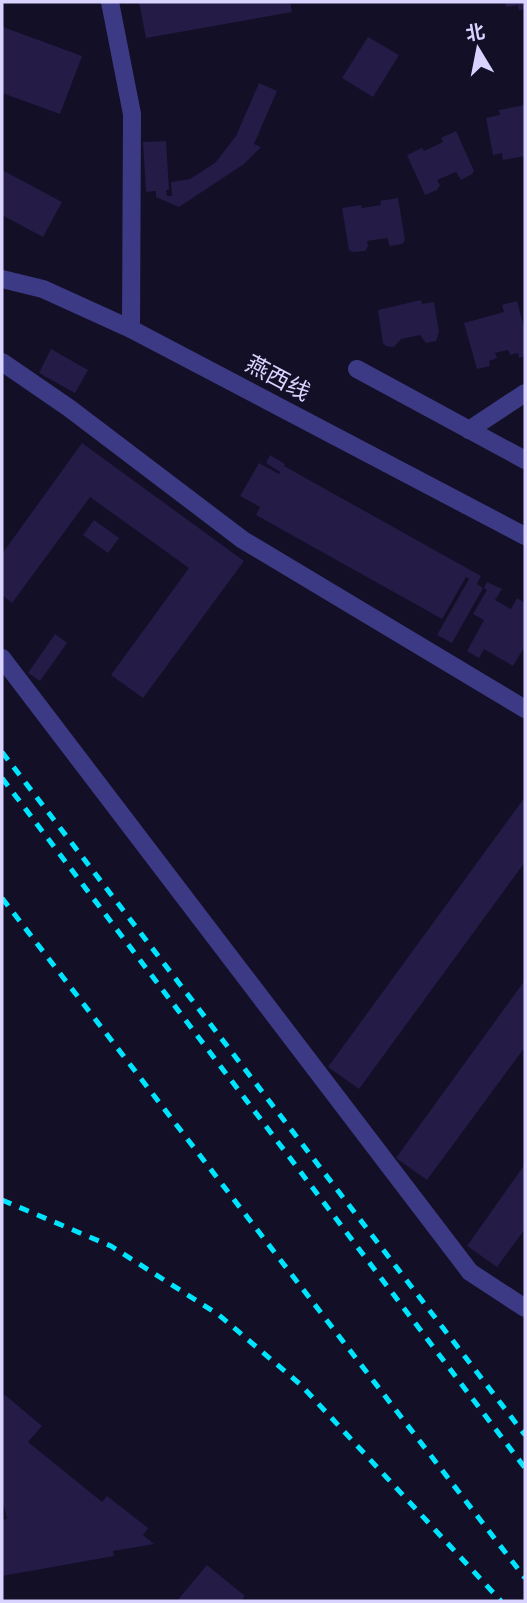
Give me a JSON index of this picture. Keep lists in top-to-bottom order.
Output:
{
  "streets": {
    "street": ["燕西线"]
  },
  "north": "top"
}
